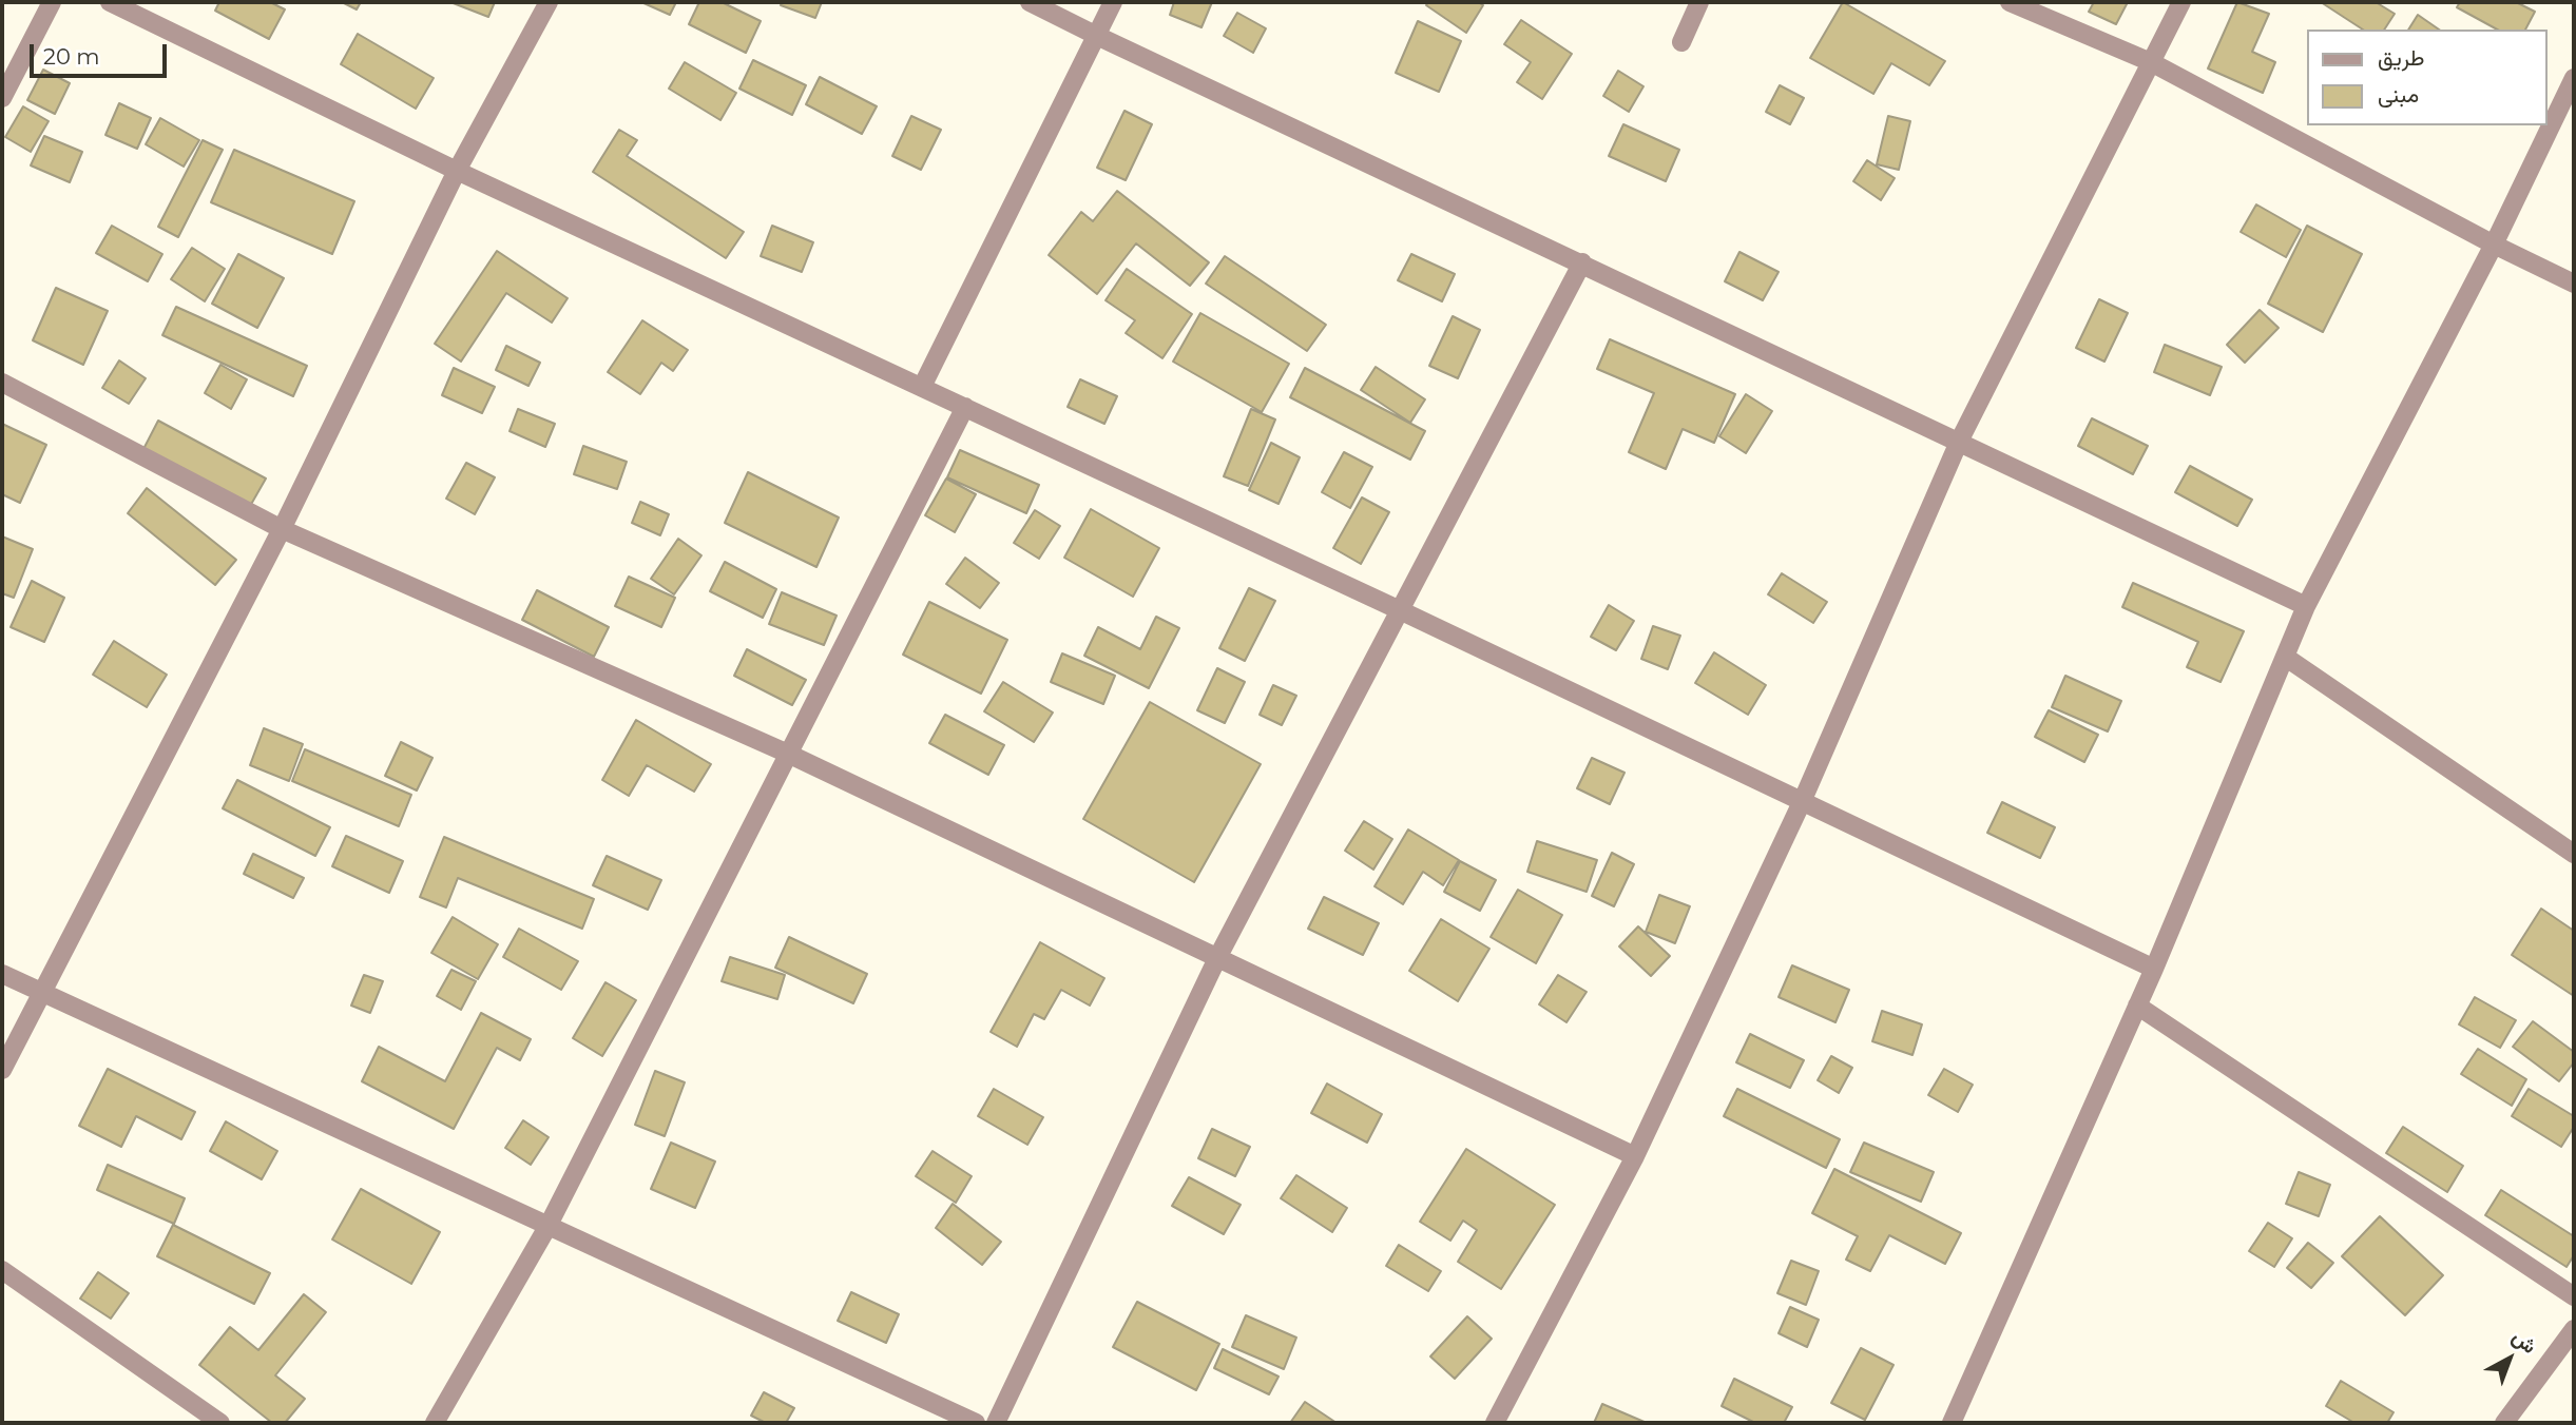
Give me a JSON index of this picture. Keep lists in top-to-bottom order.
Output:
{
  "legend": ["طريق", "مبنى"],
  "scale_bar": "20 m",
  "north": "top right"
}
